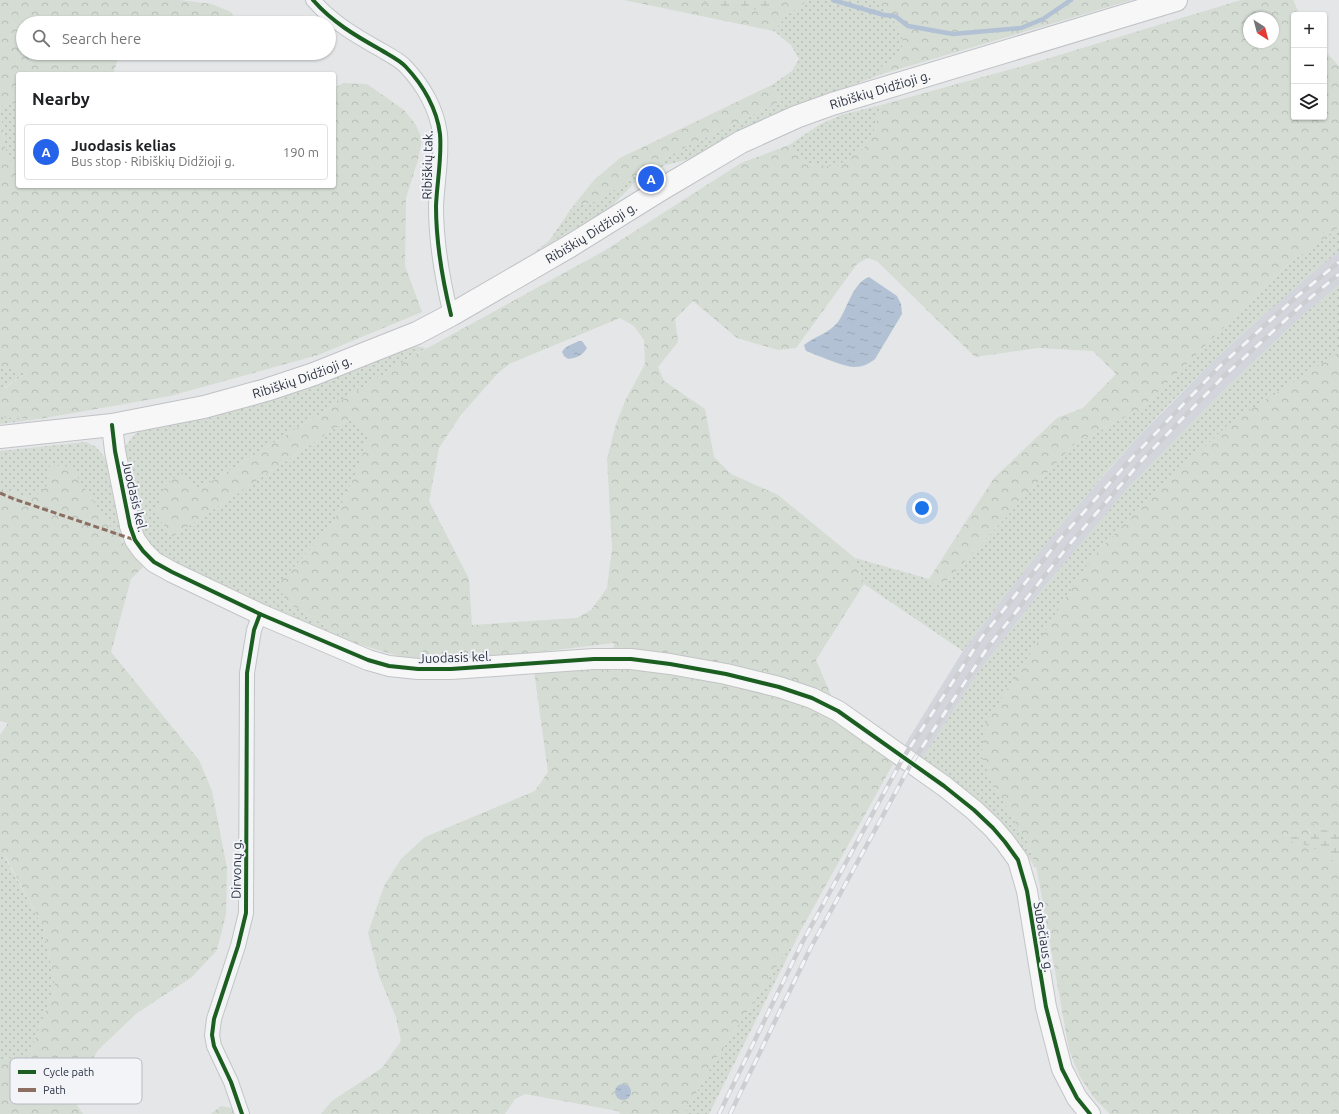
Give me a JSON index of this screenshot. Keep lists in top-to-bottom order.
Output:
{
  "streets": {
    "main road": ["Ribiškių Didžioji g."],
    "street": [
      "Ribiškių tak.",
      "Juodasis kel.",
      "Dirvonų g.",
      "Subačiaus g."
    ]
  },
  "crossings": [
    ["Ribiškių Didžioji g.", "Ribiškių tak."],
    ["Ribiškių Didžioji g.", "Juodasis kel."],
    ["Juodasis kel.", "Dirvonų g."],
    ["Juodasis kel.", "Subačiaus g."]
  ],
  "legend": ["Cycle path", "Path"],
  "north": "bottom right",
  "page": {
    "map_buttons": ["+", "−"],
    "search": "Search here",
    "heading": "Nearby",
    "list": [
      {
        "mark": "A",
        "name": "Juodasis kelias",
        "note": "Bus stop · Ribiškių Didžioji g.",
        "value": "190 m"
      }
    ],
    "pins": "A"
  }
}
